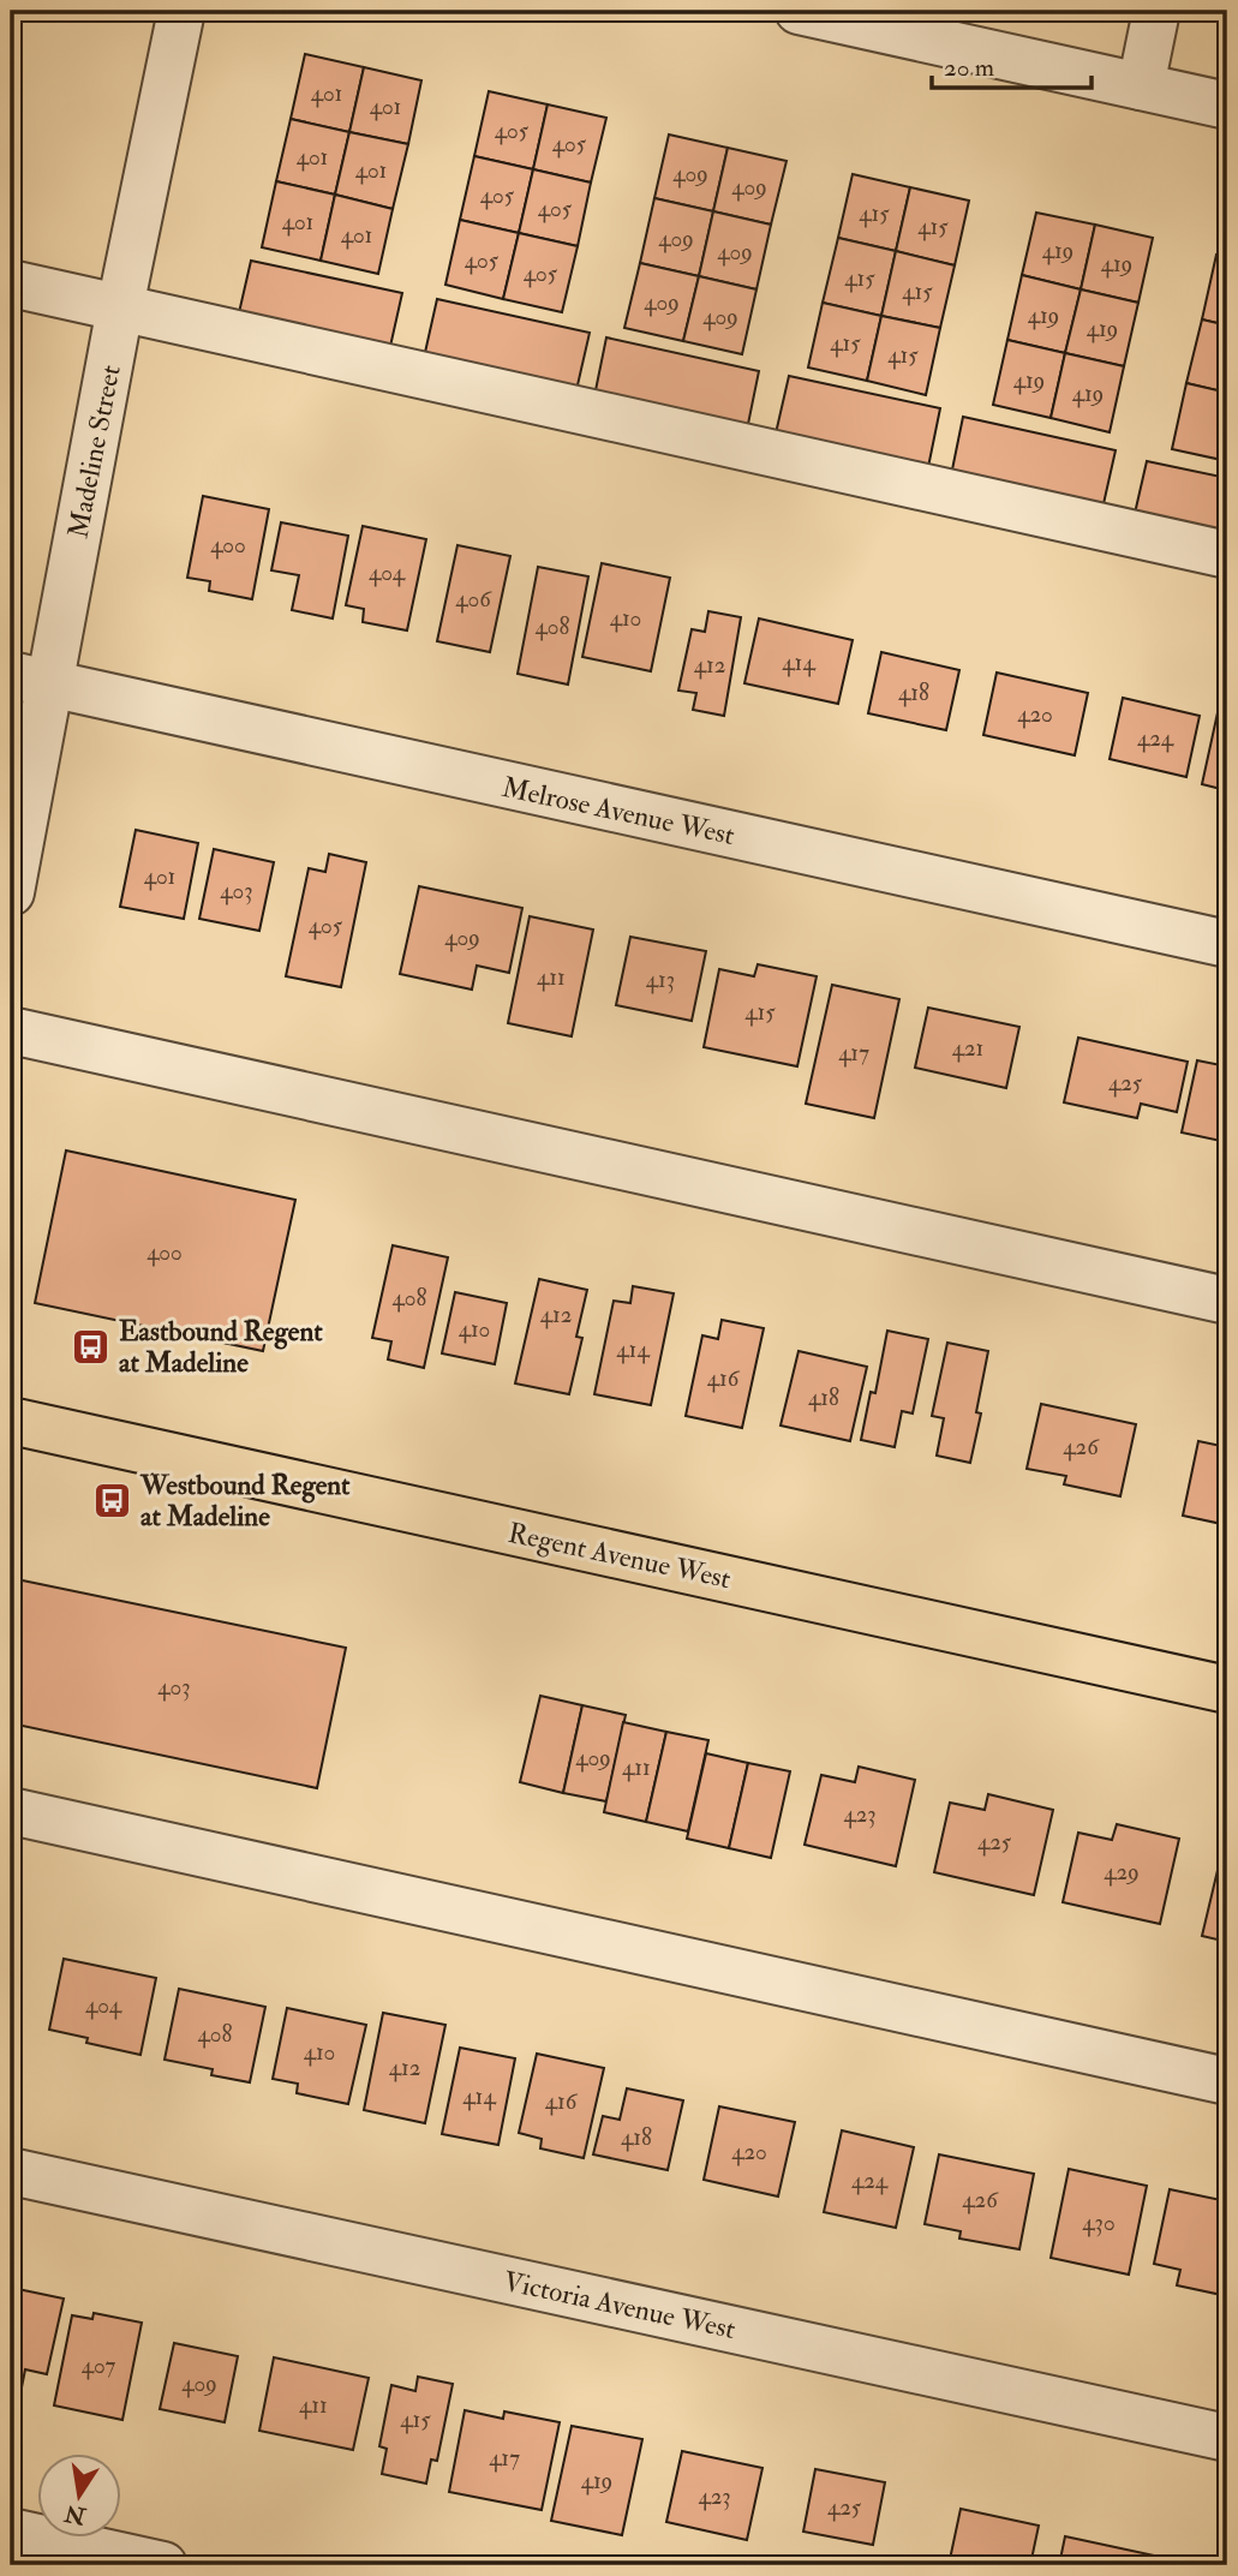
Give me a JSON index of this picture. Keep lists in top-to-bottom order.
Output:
{
  "streets": {
    "main road": ["Regent Avenue West"],
    "street": ["Madeline Street", "Melrose Avenue West", "Victoria Avenue West"]
  },
  "crossings": [
    ["Madeline Street", "Melrose Avenue West"]
  ],
  "places": {
    "bus stop": ["Eastbound Regent at Madeline", "Westbound Regent at Madeline"]
  },
  "house_numbers": [
    "401",
    "401",
    "405",
    "405",
    "401",
    "401",
    "409",
    "409",
    "405",
    "405",
    "415",
    "401",
    "415",
    "401",
    "409",
    "419",
    "409",
    "405",
    "419",
    "405",
    "415",
    "415",
    "409",
    "419",
    "409",
    "419",
    "415",
    "415",
    "419",
    "419",
    "400",
    "404",
    "406",
    "410",
    "408",
    "414",
    "412",
    "418",
    "420",
    "424",
    "401",
    "403",
    "405",
    "409",
    "411",
    "413",
    "415",
    "421",
    "417",
    "425",
    "400",
    "408",
    "412",
    "410",
    "414",
    "416",
    "418",
    "426",
    "403",
    "409",
    "411",
    "423",
    "425",
    "429",
    "404",
    "408",
    "410",
    "412",
    "414",
    "416",
    "418",
    "420",
    "424",
    "426",
    "430",
    "407",
    "409",
    "411",
    "415",
    "417",
    "419",
    "423",
    "425"
  ],
  "scale_bar": "20 m",
  "north": "bottom"
}
